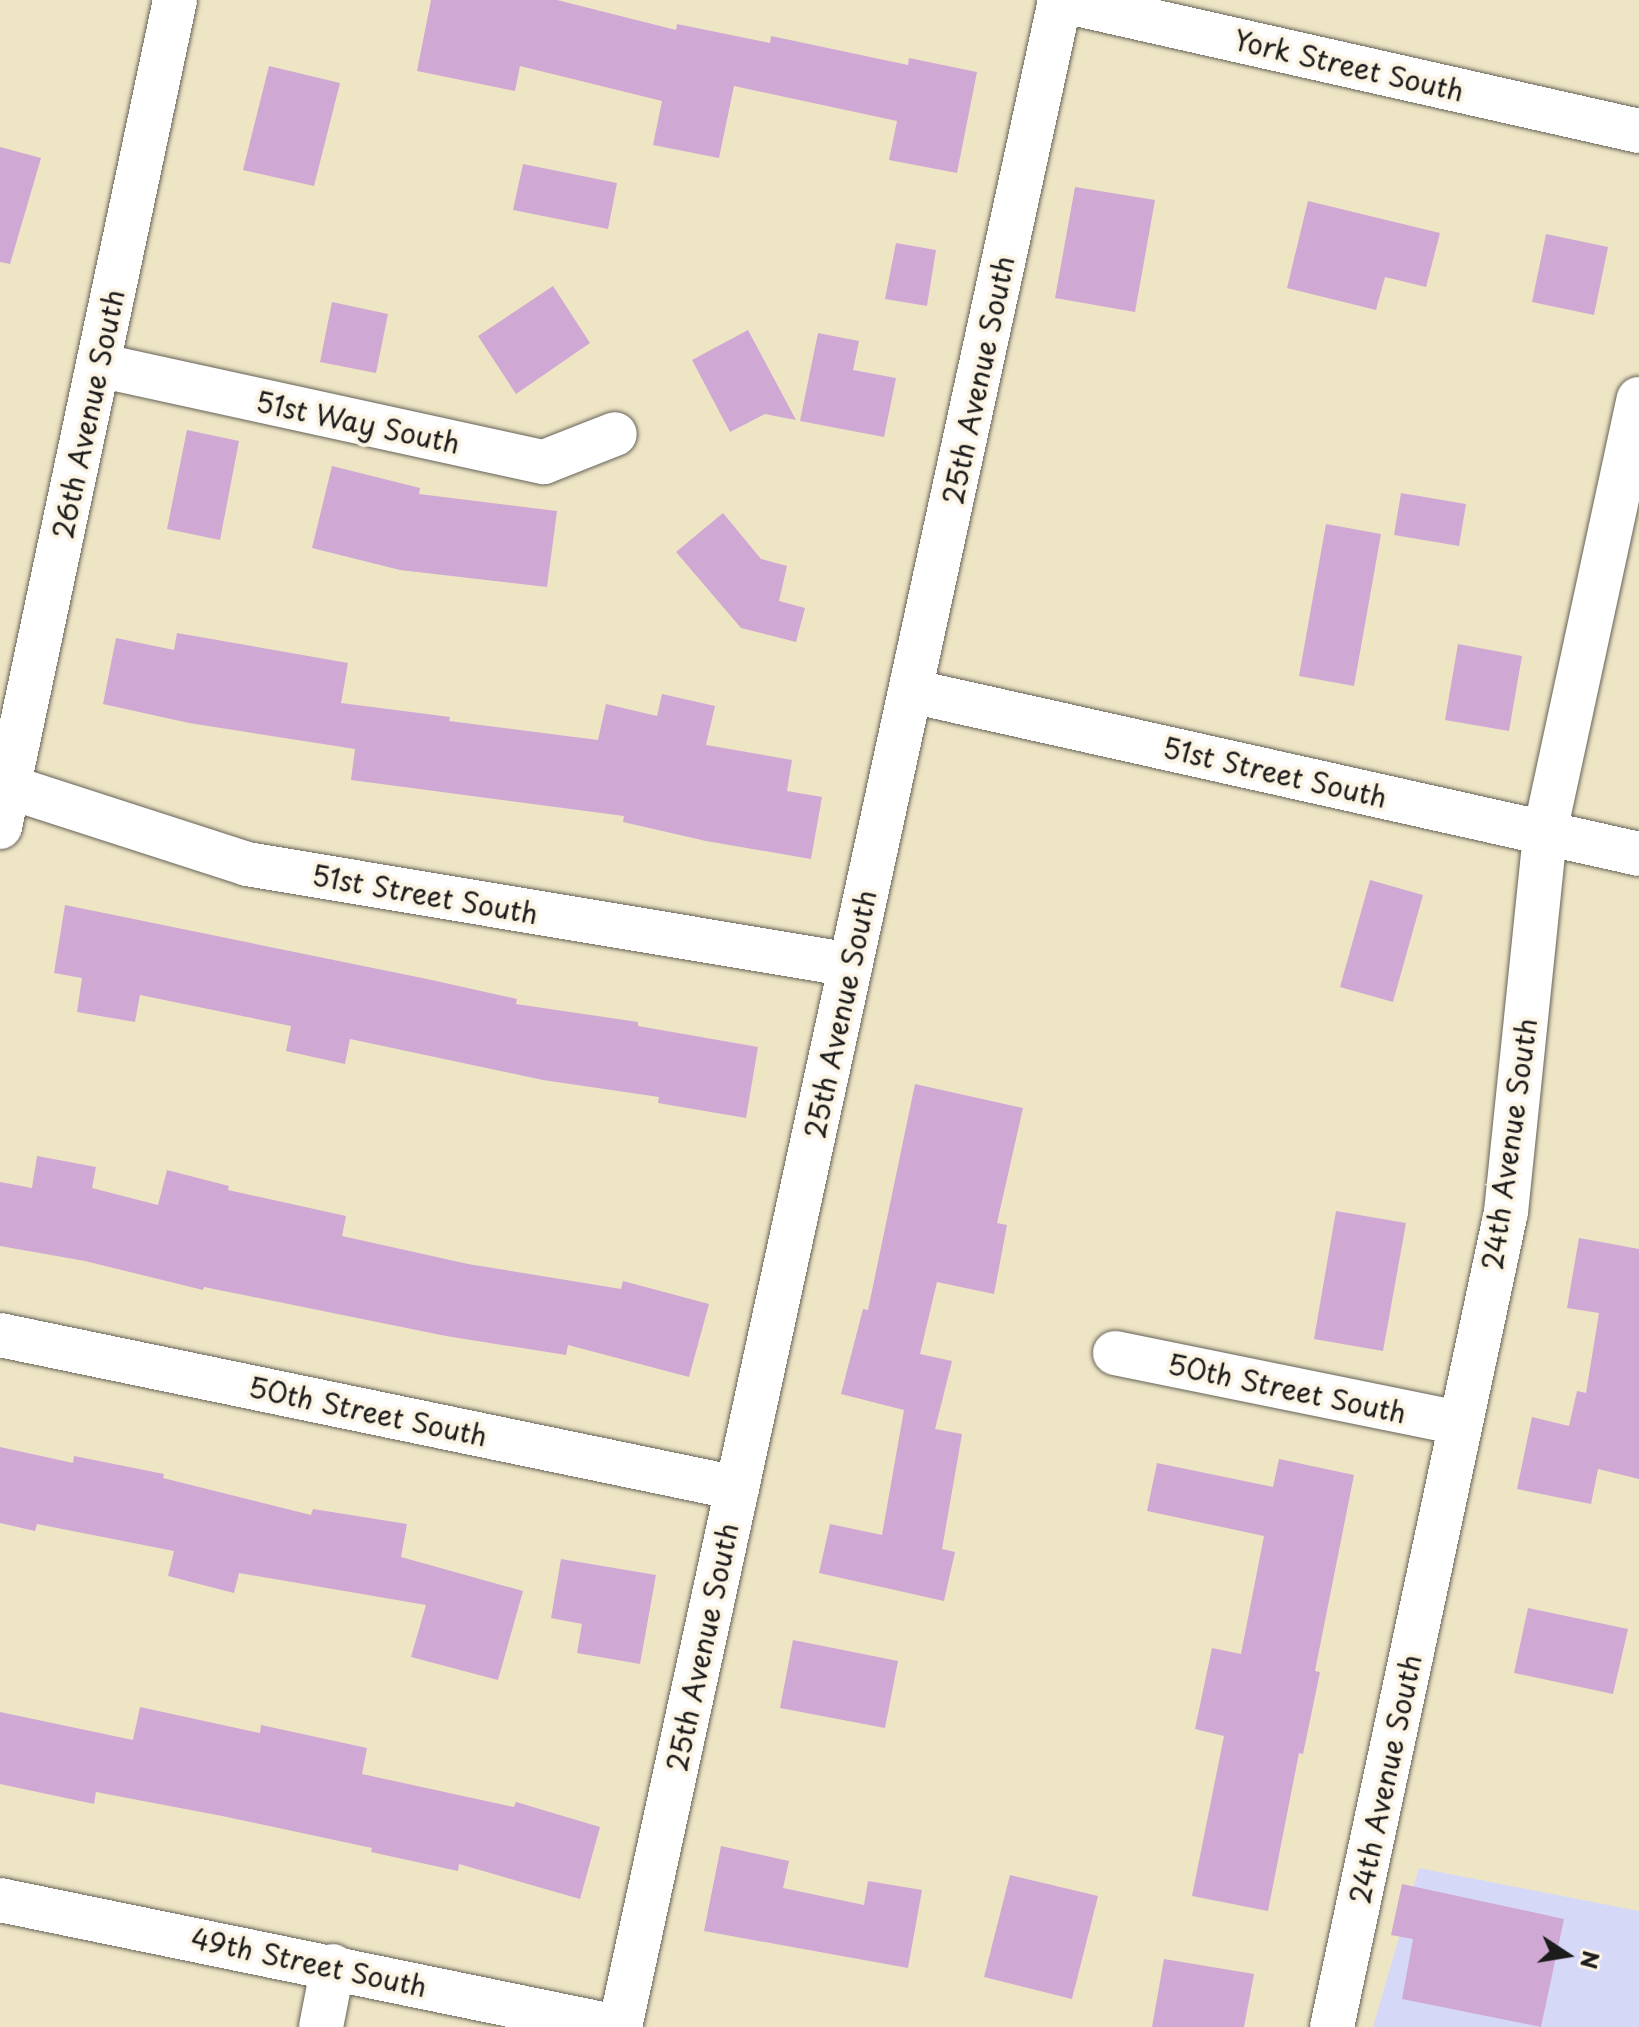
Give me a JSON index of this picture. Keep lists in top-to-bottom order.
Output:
{
  "streets": {
    "street": [
      "York Street South",
      "25th Avenue South",
      "26th Avenue South",
      "51st Way South",
      "51st Street South",
      "24th Avenue South",
      "50th Street South",
      "49th Street South"
    ]
  },
  "crossings": [
    ["York Street South", "25th Avenue South"],
    ["25th Avenue South", "51st Street South"],
    ["25th Avenue South", "50th Street South"],
    ["25th Avenue South", "49th Street South"],
    ["26th Avenue South", "51st Way South"],
    ["26th Avenue South", "51st Street South"],
    ["51st Street South", "24th Avenue South"],
    ["24th Avenue South", "50th Street South"]
  ],
  "north": "right"
}
